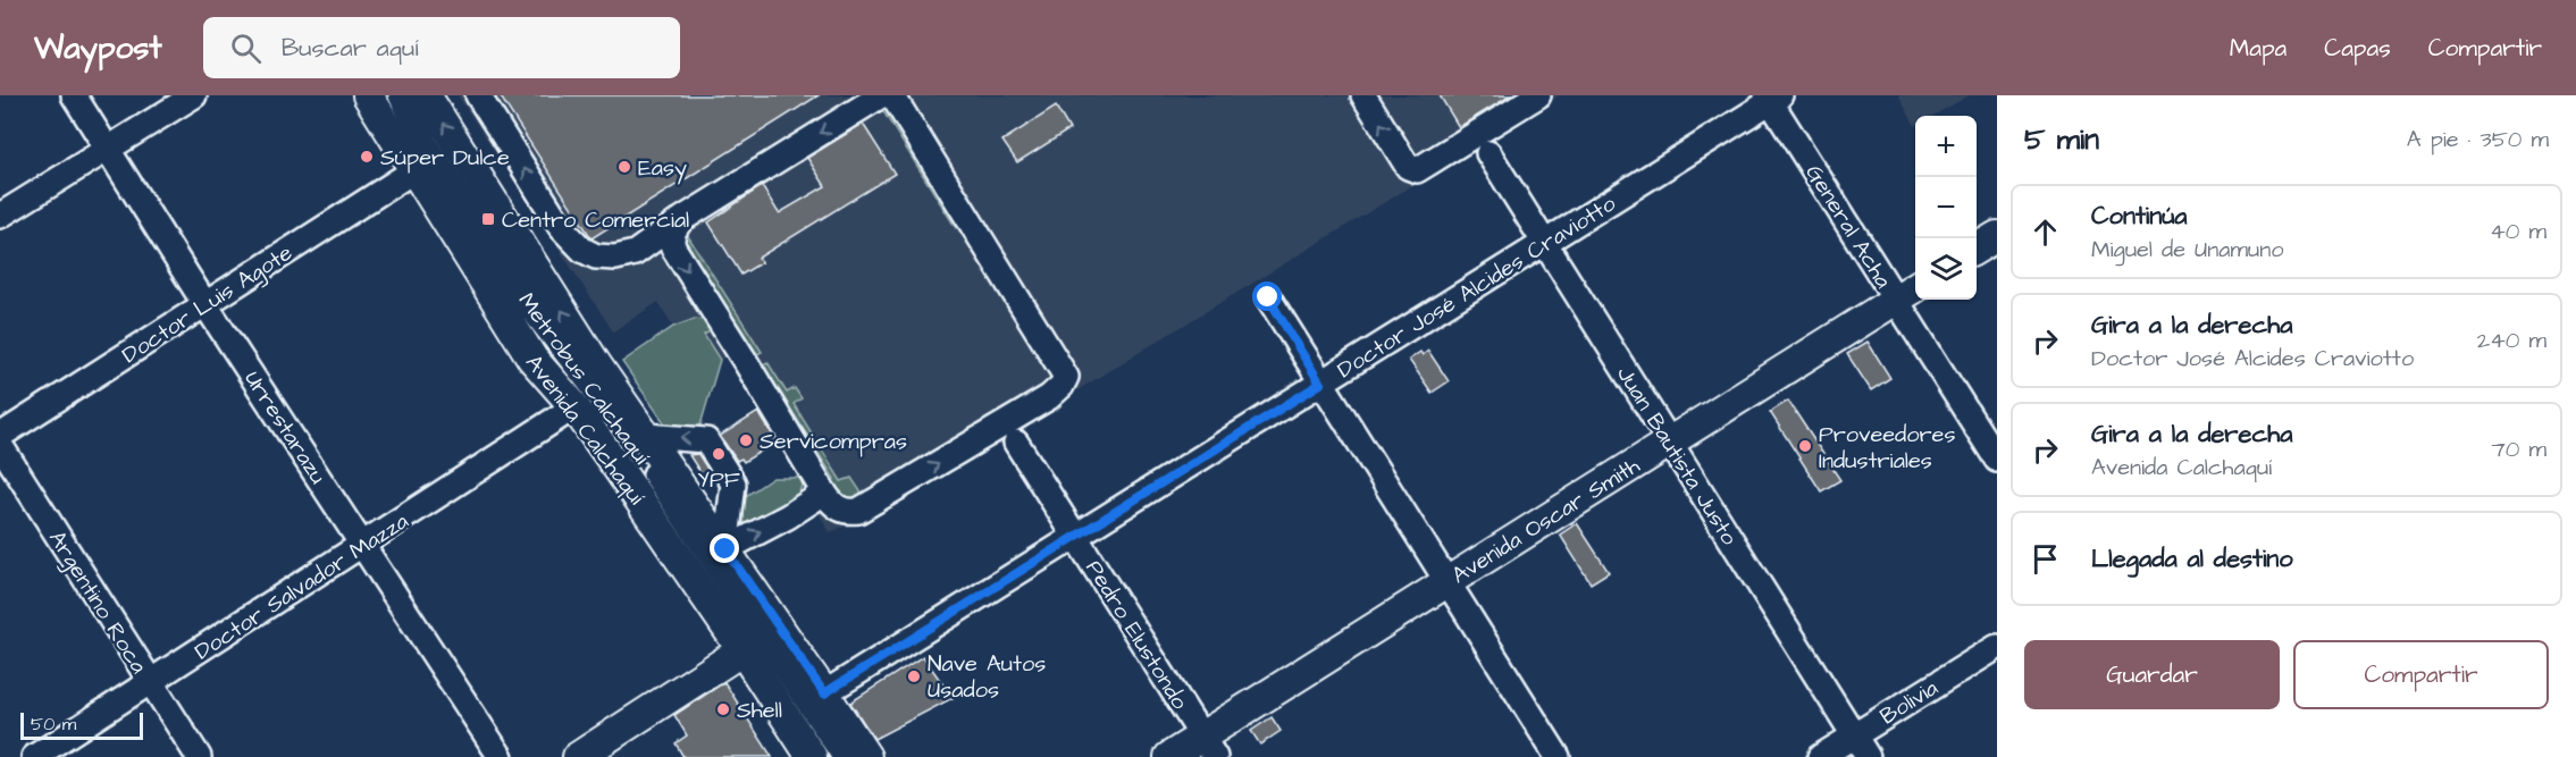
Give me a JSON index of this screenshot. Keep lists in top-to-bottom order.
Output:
{
  "streets": {
    "main road": ["Avenida Calchaquí", "Avenida Oscar Smith"],
    "street": [
      "General Acha",
      "Doctor José Alcides Craviotto",
      "Doctor Luis Agote",
      "Metrobus Calchaquí",
      "Urrestarazu",
      "Juan Bautista Justo",
      "Doctor Salvador Mazza",
      "Argentino Roca",
      "Pedro Elustondo",
      "Bolivia"
    ]
  },
  "crossings": [
    ["General Acha", "Doctor José Alcides Craviotto"],
    ["General Acha", "Avenida Oscar Smith"],
    ["Doctor José Alcides Craviotto", "Avenida Calchaquí"],
    ["Doctor José Alcides Craviotto", "Juan Bautista Justo"],
    ["Doctor José Alcides Craviotto", "Pedro Elustondo"],
    ["Doctor Luis Agote", "Urrestarazu"],
    ["Doctor Luis Agote", "Avenida Calchaquí"],
    ["Metrobus Calchaquí", "Avenida Calchaquí"],
    ["Urrestarazu", "Doctor Salvador Mazza"],
    ["Juan Bautista Justo", "Avenida Oscar Smith"],
    ["Juan Bautista Justo", "Bolivia"],
    ["Avenida Oscar Smith", "Pedro Elustondo"],
    ["Doctor Salvador Mazza", "Argentino Roca"]
  ],
  "places": {
    "other": [
      "Súper Dulce",
      "Easy",
      "Servicompras",
      "Proveedores Industriales",
      "YPF",
      "Nave Autos Usados",
      "Shell"
    ],
    "transit": ["Centro Comercial"]
  },
  "scale_bar": "50 m",
  "page": {
    "header": "Waypost",
    "search": "Buscar aquí",
    "nav": ["Mapa", "Capas", "Compartir"],
    "heading": ["5 min", "A pie · 350 m"],
    "map_buttons": ["+", "−"],
    "list": [
      ["Continúa", "Miguel de Unamuno", "40 m"],
      ["Gira a la derecha", "Doctor José Alcides Craviotto", "240 m"],
      ["Gira a la derecha", "Avenida Calchaquí", "70 m"],
      "Llegada al destino"
    ],
    "buttons": ["Guardar", "Compartir"],
    "scale": "50 m"
  }
}
